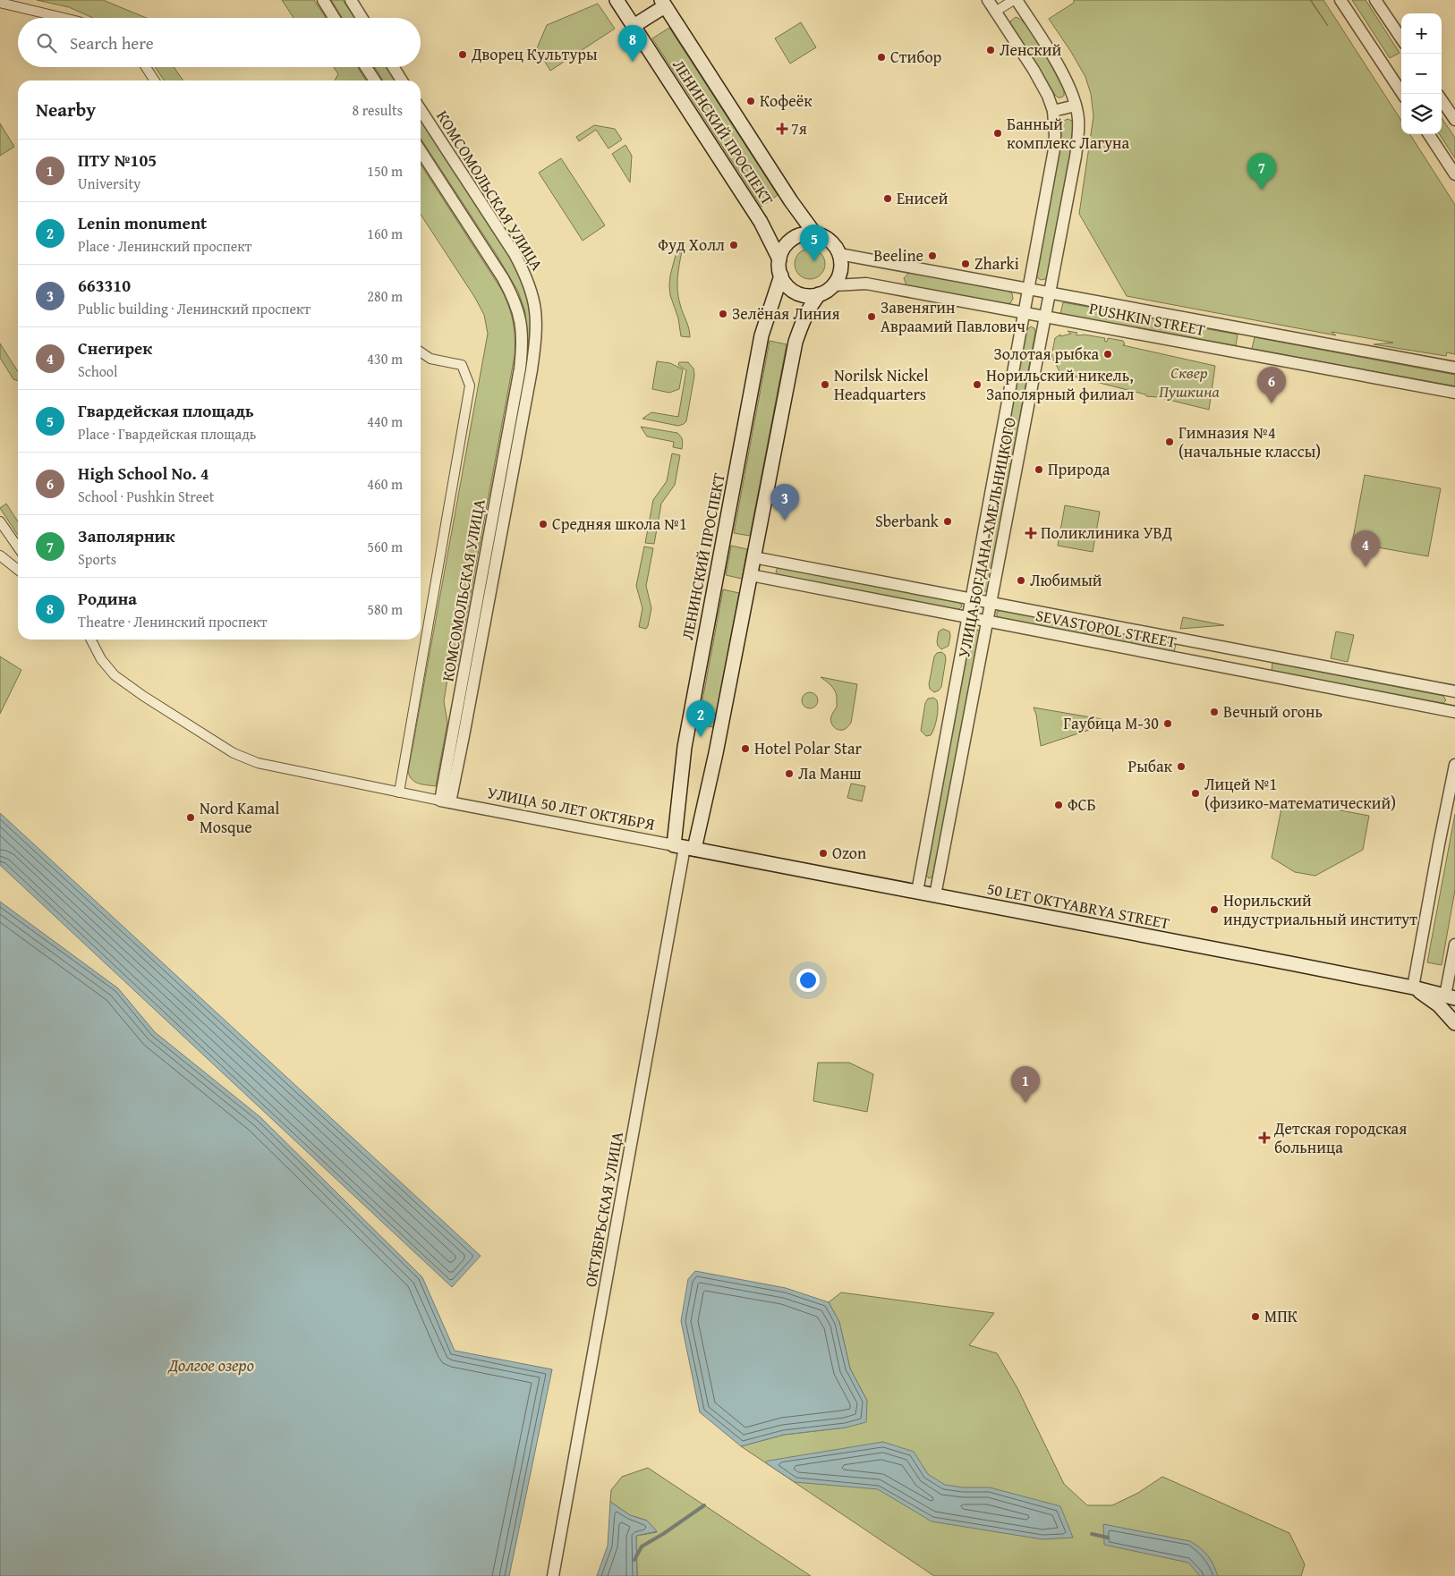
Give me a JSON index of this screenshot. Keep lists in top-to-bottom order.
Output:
{
  "streets": {
    "main road": ["ЛЕНИНСКИЙ ПРОСПЕКТ", "50 LET OKTYABRYA STREET"],
    "street": [
      "КОМСОМОЛЬСКАЯ УЛИЦА",
      "PUSHKIN STREET",
      "УЛИЦА БОГДАНА ХМЕЛЬНИЦКОГО",
      "SEVASTOPOL STREET",
      "УЛИЦА 50 ЛЕТ ОКТЯБРЯ",
      "ОКТЯБРЬСКАЯ УЛИЦА"
    ]
  },
  "crossings": [
    ["ЛЕНИНСКИЙ ПРОСПЕКТ", "PUSHKIN STREET"],
    ["ЛЕНИНСКИЙ ПРОСПЕКТ", "УЛИЦА 50 ЛЕТ ОКТЯБРЯ"],
    ["ЛЕНИНСКИЙ ПРОСПЕКТ", "50 LET OKTYABRYA STREET"],
    ["ЛЕНИНСКИЙ ПРОСПЕКТ", "ОКТЯБРЬСКАЯ УЛИЦА"],
    ["КОМСОМОЛЬСКАЯ УЛИЦА", "УЛИЦА 50 ЛЕТ ОКТЯБРЯ"],
    ["PUSHKIN STREET", "УЛИЦА БОГДАНА ХМЕЛЬНИЦКОГО"],
    ["УЛИЦА БОГДАНА ХМЕЛЬНИЦКОГО", "SEVASTOPOL STREET"],
    ["УЛИЦА БОГДАНА ХМЕЛЬНИЦКОГО", "50 LET OKTYABRYA STREET"],
    ["УЛИЦА 50 ЛЕТ ОКТЯБРЯ", "50 LET OKTYABRYA STREET"],
    ["УЛИЦА 50 ЛЕТ ОКТЯБРЯ", "ОКТЯБРЬСКАЯ УЛИЦА"],
    ["50 LET OKTYABRYA STREET", "ОКТЯБРЬСКАЯ УЛИЦА"]
  ],
  "water": ["Долгое озеро"],
  "parks": ["Сквер Пушкина"],
  "places": {
    "other": [
      "Ленский",
      "Дворец Культуры",
      "Стибор",
      "Кофеёк",
      "Банный комплекс Лагуна",
      "Енисей",
      "Фуд Холл",
      "Beeline",
      "Zharki",
      "Зелёная Линия",
      "Завенягин Авраамий Павлович",
      "Золотая рыбка",
      "Norilsk Nickel Headquarters",
      "Норильский никель, Заполярный филиал",
      "Гимназия №4 (начальные классы)",
      "Природа",
      "Sberbank",
      "Средняя школа №1",
      "Любимый",
      "Вечный огонь",
      "Гаубица М-30",
      "Hotel Polar Star",
      "Рыбак",
      "Ла Манш",
      "Лицей №1 (физико-математический)",
      "ФСБ",
      "Nord Kamal Mosque",
      "Ozon",
      "Норильский индустриальный институт",
      "МПК"
    ],
    "health": ["7я", "Поликлиника УВД", "Детская городская больница"]
  },
  "page": {
    "map_buttons": ["+", "−"],
    "search": "Search here",
    "pins": [
      "8",
      "7",
      "5",
      "6",
      "3",
      "4",
      "2",
      "1"
    ],
    "heading": ["Nearby", "8 results"],
    "list": [
      {
        "mark": "1",
        "name": "ПТУ №105",
        "note": "University",
        "value": "150 m"
      },
      {
        "mark": "2",
        "name": "Lenin monument",
        "note": "Place · Ленинский проспект",
        "value": "160 m"
      },
      {
        "mark": "3",
        "name": "663310",
        "note": "Public building · Ленинский проспект",
        "value": "280 m"
      },
      {
        "mark": "4",
        "name": "Снегирек",
        "note": "School",
        "value": "430 m"
      },
      {
        "mark": "5",
        "name": "Гвардейская площадь",
        "note": "Place · Гвардейская площадь",
        "value": "440 m"
      },
      {
        "mark": "6",
        "name": "High School No. 4",
        "note": "School · Pushkin Street",
        "value": "460 m"
      },
      {
        "mark": "7",
        "name": "Заполярник",
        "note": "Sports",
        "value": "560 m"
      },
      {
        "mark": "8",
        "name": "Родина",
        "note": "Theatre · Ленинский проспект",
        "value": "580 m"
      }
    ]
  }
}
